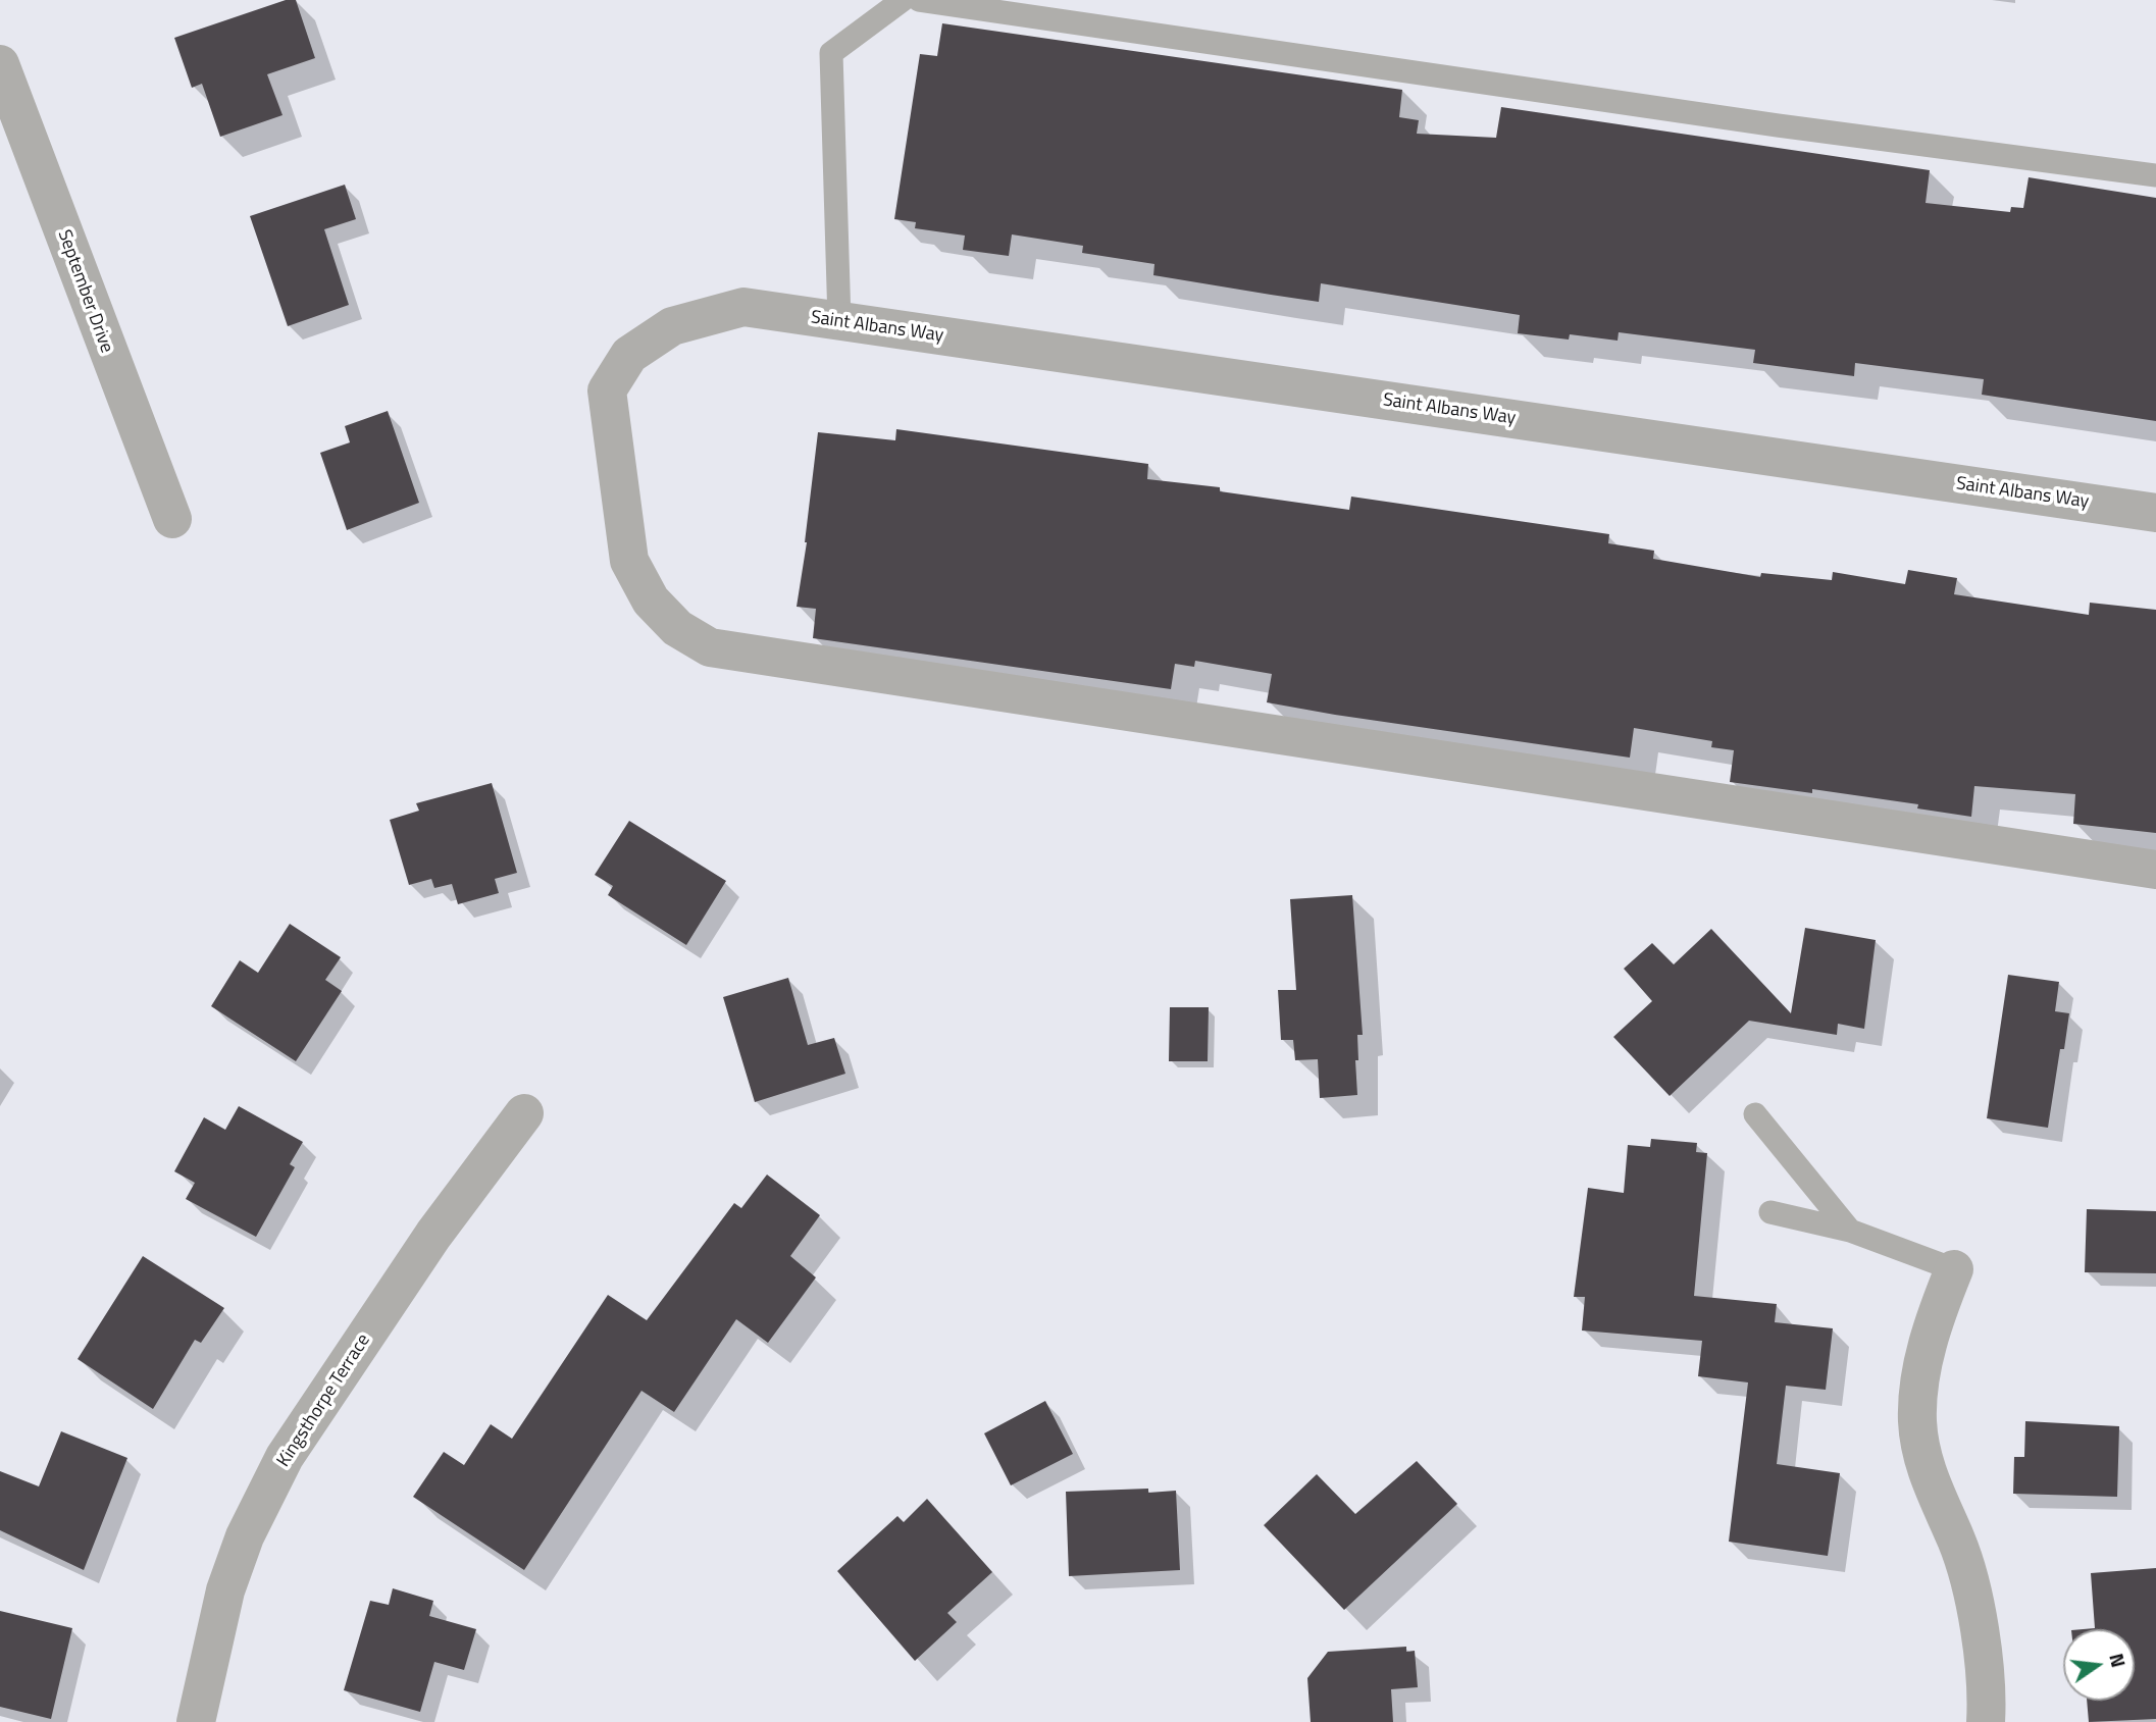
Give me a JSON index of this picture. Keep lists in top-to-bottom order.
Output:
{
  "streets": {
    "street": ["September Drive", "Saint Albans Way", "Kingsthorpe Terrace"]
  },
  "north": "right"
}
